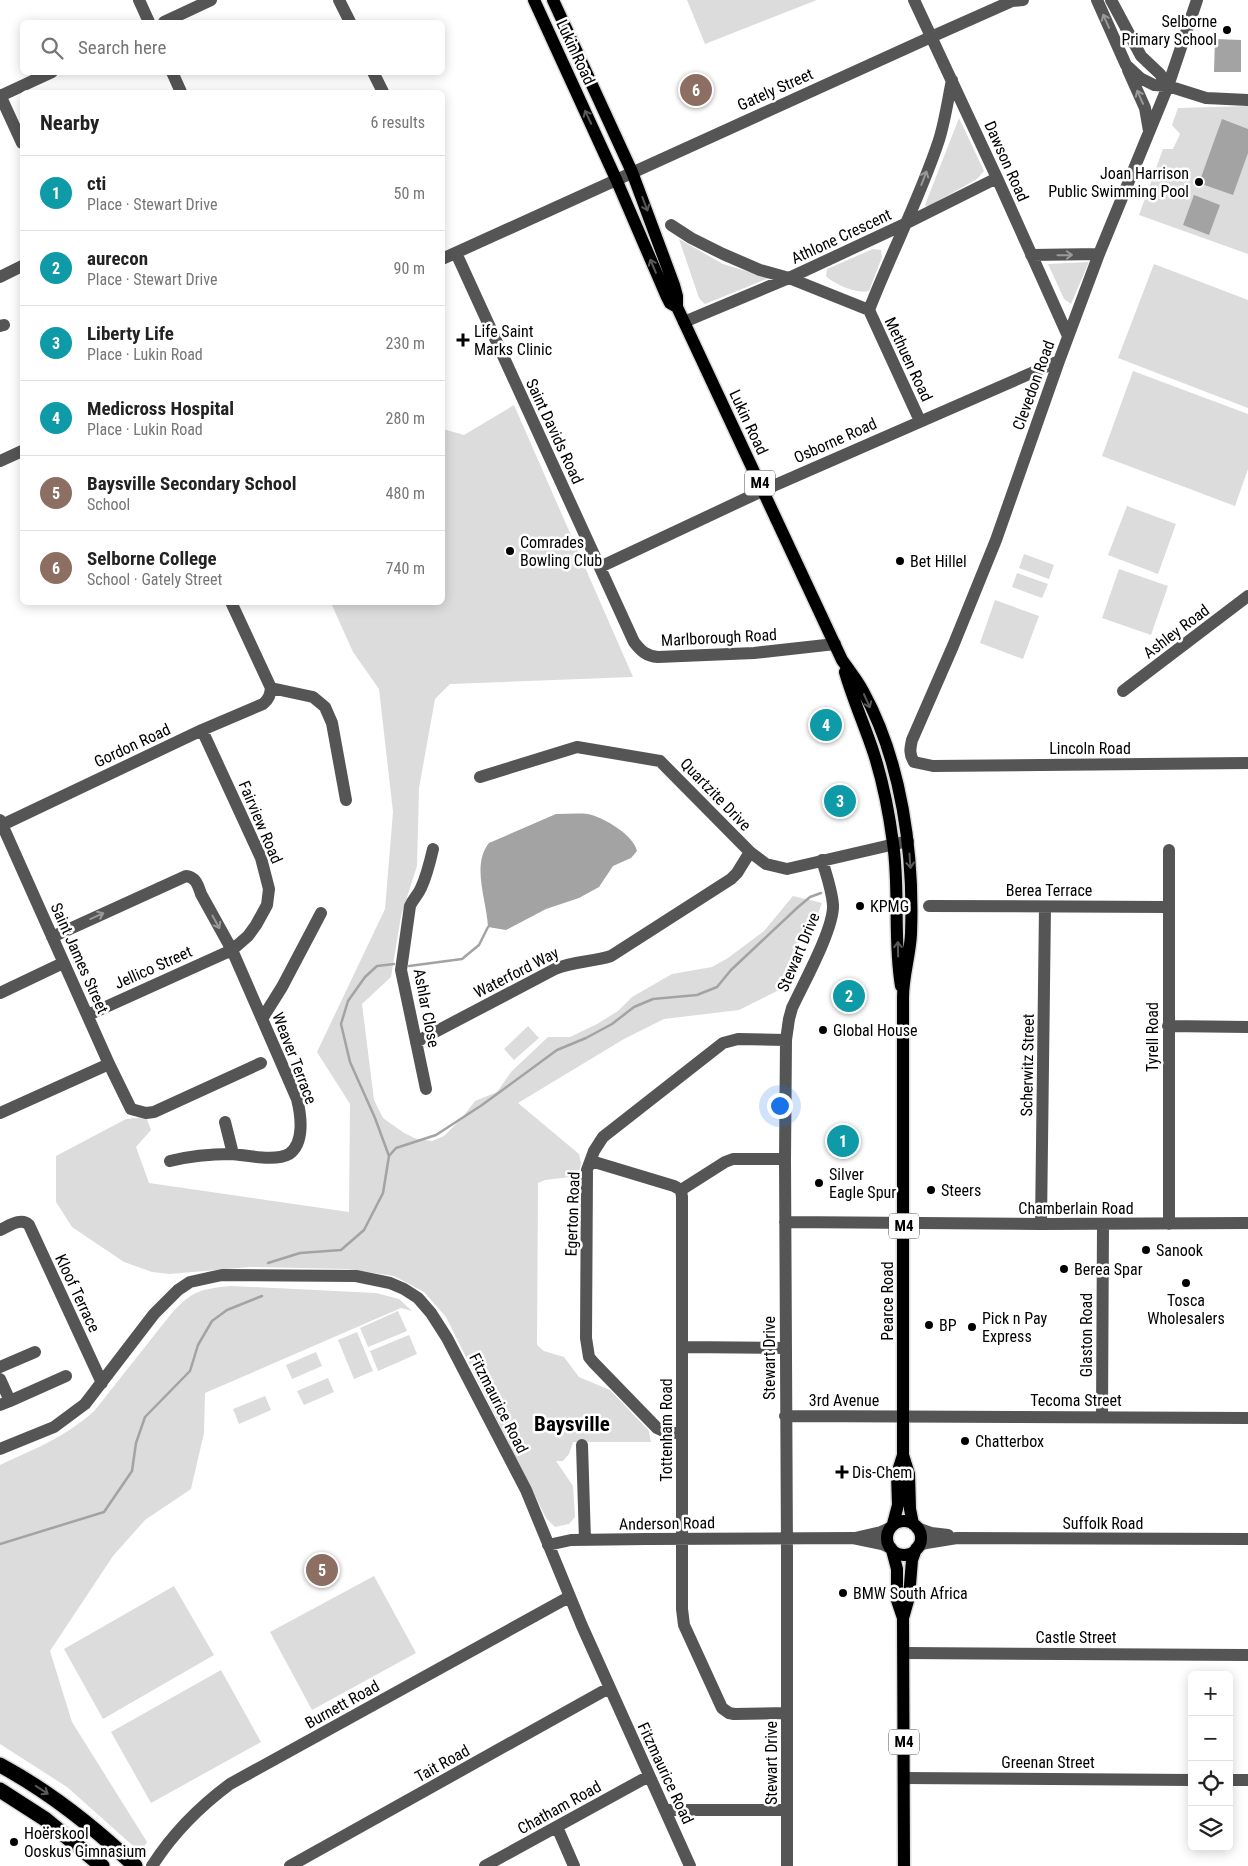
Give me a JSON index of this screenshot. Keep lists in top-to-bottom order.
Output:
{
  "streets": {
    "main road": ["Lukin Road", "M4", "Pearce Road"],
    "street": [
      "Gately Street",
      "Dawson Road",
      "Athlone Crescent",
      "Methuen Road",
      "Clevedon Road",
      "Saint Davids Road",
      "Osborne Road",
      "Ashley Road",
      "Marlborough Road",
      "Gordon Road",
      "Lincoln Road",
      "Quartzite Drive",
      "Fairview Road",
      "Berea Terrace",
      "Stewart Drive",
      "Saint James Street",
      "Jellico Street",
      "Waterford Way",
      "Ashlar Close",
      "Tyrell Road",
      "Weaver Terrace",
      "Scherwitz Street",
      "Chamberlain Road",
      "Egerton Road",
      "Kloof Terrace",
      "Glaston Road",
      "3rd Avenue",
      "Tecoma Street",
      "Fitzmaurice Road",
      "Tottenham Road",
      "Anderson Road",
      "Suffolk Road",
      "Castle Street",
      "Burnett Road",
      "Greenan Street",
      "Tait Road",
      "Chatham Road"
    ]
  },
  "crossings": [
    ["Lukin Road", "Gately Street"],
    ["Lukin Road", "Athlone Crescent"],
    ["Lukin Road", "Osborne Road"],
    ["Lukin Road", "Marlborough Road"],
    ["Lukin Road", "Pearce Road"],
    ["Gately Street", "Dawson Road"],
    ["Gately Street", "Saint Davids Road"],
    ["Dawson Road", "Athlone Crescent"],
    ["Dawson Road", "Clevedon Road"],
    ["Athlone Crescent", "Methuen Road"],
    ["Methuen Road", "Osborne Road"],
    ["Clevedon Road", "Osborne Road"],
    ["Clevedon Road", "Lincoln Road"],
    ["Saint Davids Road", "Osborne Road"],
    ["Saint Davids Road", "Marlborough Road"],
    ["Osborne Road", "Marlborough Road"],
    ["Gordon Road", "Fairview Road"],
    ["Gordon Road", "Saint James Street"],
    ["Quartzite Drive", "Stewart Drive"],
    ["Quartzite Drive", "Waterford Way"],
    ["Quartzite Drive", "Pearce Road"],
    ["Fairview Road", "Jellico Street"],
    ["Fairview Road", "Weaver Terrace"],
    ["Berea Terrace", "Tyrell Road"],
    ["Berea Terrace", "Scherwitz Street"],
    ["Stewart Drive", "Chamberlain Road"],
    ["Stewart Drive", "Egerton Road"],
    ["Stewart Drive", "3rd Avenue"],
    ["Stewart Drive", "Tottenham Road"],
    ["Stewart Drive", "Anderson Road"],
    ["Saint James Street", "Jellico Street"],
    ["Saint James Street", "Weaver Terrace"],
    ["Jellico Street", "Weaver Terrace"],
    ["Waterford Way", "Ashlar Close"],
    ["Tyrell Road", "Chamberlain Road"],
    ["Scherwitz Street", "Chamberlain Road"],
    ["Chamberlain Road", "Pearce Road"],
    ["Chamberlain Road", "Glaston Road"],
    ["Egerton Road", "Tottenham Road"],
    ["Kloof Terrace", "Fitzmaurice Road"],
    ["Pearce Road", "3rd Avenue"],
    ["Pearce Road", "Tecoma Street"],
    ["Pearce Road", "Suffolk Road"],
    ["Pearce Road", "Castle Street"],
    ["Pearce Road", "Greenan Street"],
    ["Glaston Road", "Tecoma Street"],
    ["3rd Avenue", "Tecoma Street"],
    ["Fitzmaurice Road", "Anderson Road"],
    ["Fitzmaurice Road", "Burnett Road"],
    ["Fitzmaurice Road", "Tait Road"],
    ["Fitzmaurice Road", "Chatham Road"],
    ["Tottenham Road", "Anderson Road"]
  ],
  "districts": ["Baysville"],
  "places": {
    "other": [
      "Selborne Primary School",
      "Joan Harrison Public Swimming Pool",
      "Comrades Bowling Club",
      "Bet Hillel",
      "KPMG",
      "Global House",
      "Silver Eagle Spur",
      "Steers",
      "Sanook",
      "Berea Spar",
      "Tosca Wholesalers",
      "BP",
      "Pick n Pay Express",
      "Chatterbox",
      "BMW South Africa",
      "Hoërskool Ooskus Gimnasium"
    ],
    "health": ["Life Saint Marks Clinic", "Dis-Chem"]
  },
  "page": {
    "search": "Search here",
    "pins": [
      "6",
      "4",
      "3",
      "2",
      "1",
      "5"
    ],
    "heading": ["Nearby", "6 results"],
    "list": [
      {
        "mark": "1",
        "name": "cti",
        "note": "Place · Stewart Drive",
        "value": "50 m"
      },
      {
        "mark": "2",
        "name": "aurecon",
        "note": "Place · Stewart Drive",
        "value": "90 m"
      },
      {
        "mark": "3",
        "name": "Liberty Life",
        "note": "Place · Lukin Road",
        "value": "230 m"
      },
      {
        "mark": "4",
        "name": "Medicross Hospital",
        "note": "Place · Lukin Road",
        "value": "280 m"
      },
      {
        "mark": "5",
        "name": "Baysville Secondary School",
        "note": "School",
        "value": "480 m"
      },
      {
        "mark": "6",
        "name": "Selborne College",
        "note": "School · Gately Street",
        "value": "740 m"
      }
    ],
    "map_buttons": ["+", "−"]
  }
}
